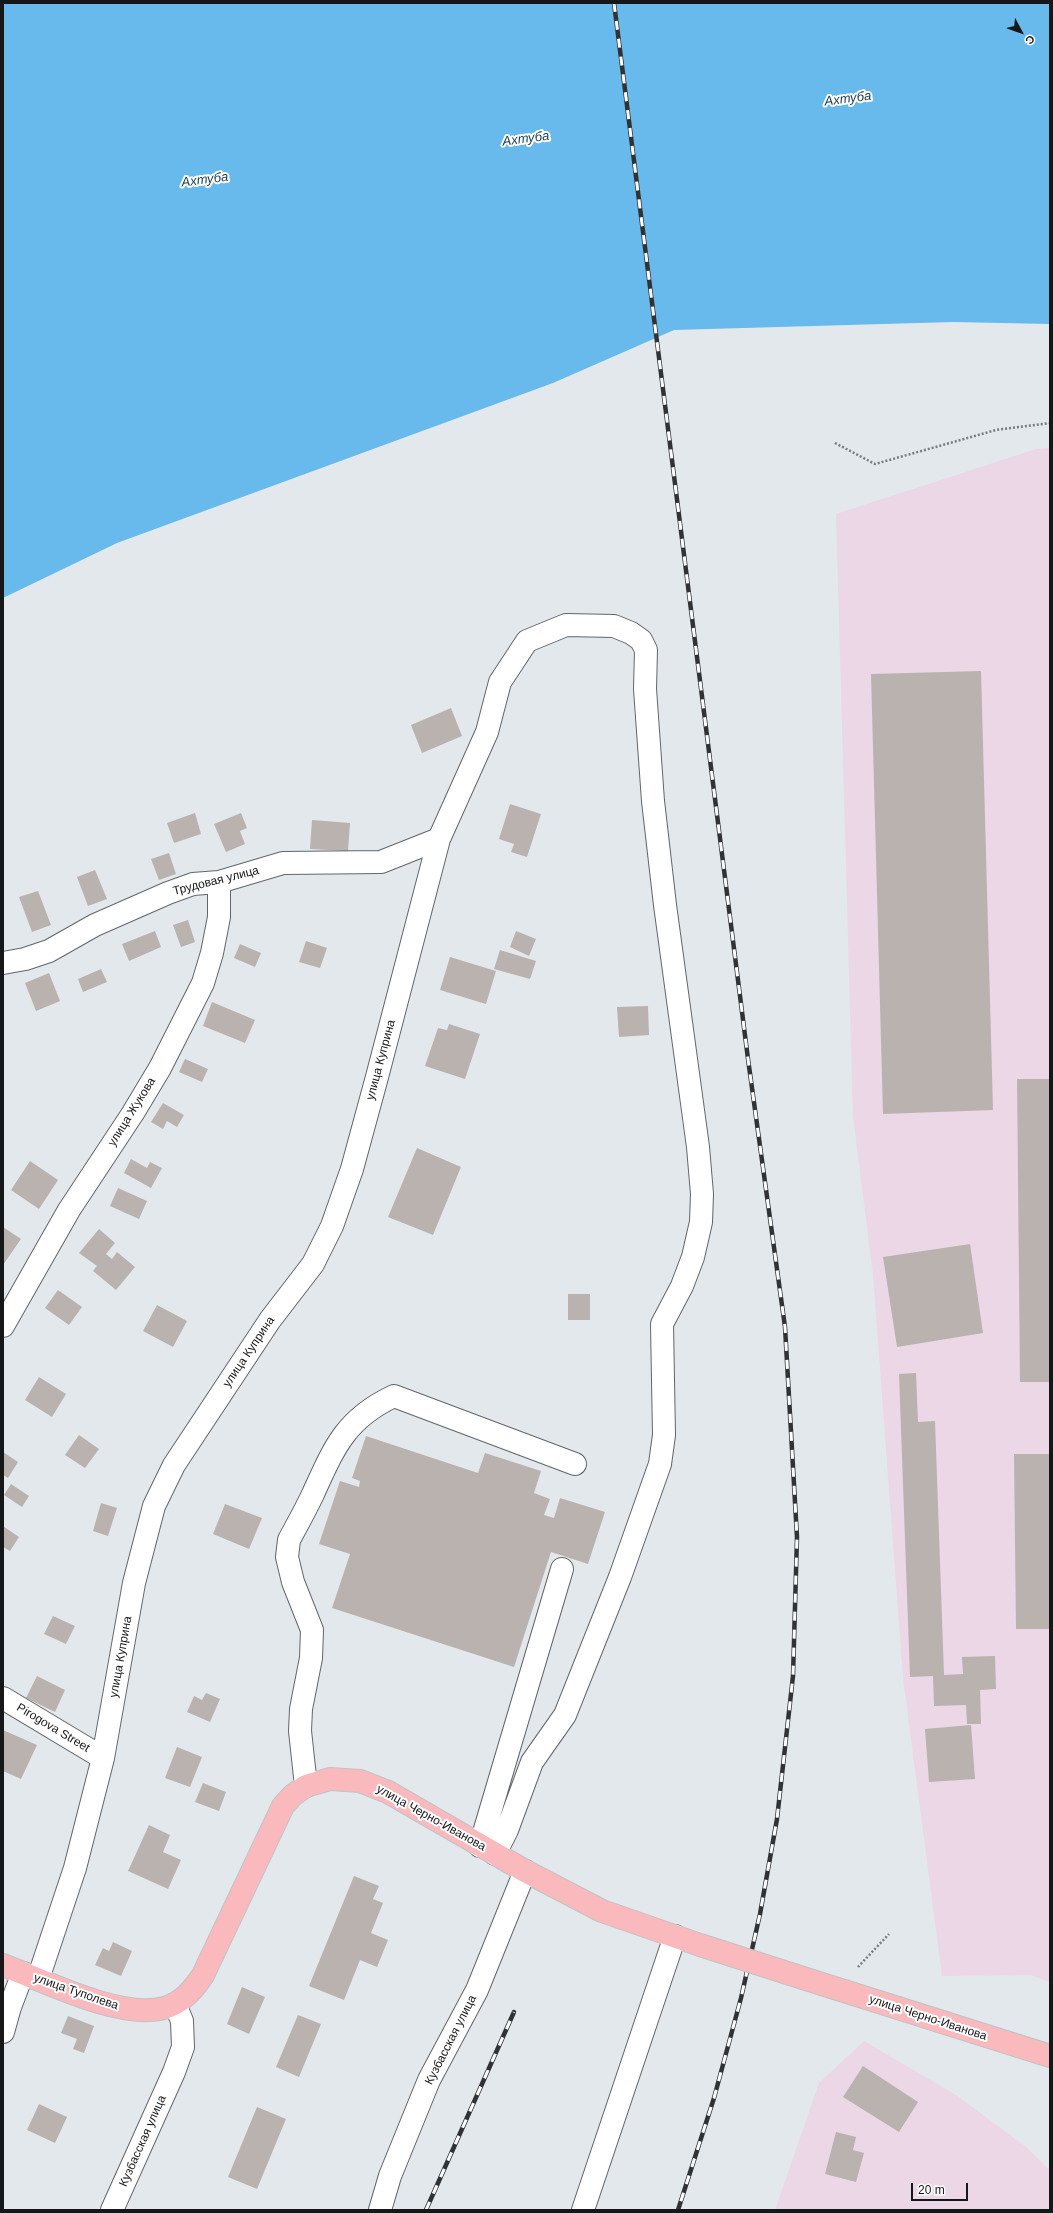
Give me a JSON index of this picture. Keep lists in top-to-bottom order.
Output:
{
  "streets": {
    "main road": ["улица Черно-Иванова", "улица Туполева"],
    "street": [
      "Трудовая улица",
      "улица Куприна",
      "улица Жукова",
      "Pirogova Street",
      "Кузбасская улица"
    ]
  },
  "crossings": [
    ["Трудовая улица", "улица Куприна"],
    ["Трудовая улица", "улица Жукова"],
    ["улица Куприна", "Pirogova Street"],
    ["улица Куприна", "улица Черно-Иванова"],
    ["улица Куприна", "улица Туполева"],
    ["улица Черно-Иванова", "улица Туполева"],
    ["улица Черно-Иванова", "Кузбасская улица"],
    ["улица Туполева", "Кузбасская улица"]
  ],
  "water": ["Ахтуба"],
  "scale_bar": "20 m",
  "north": "bottom right"
}
